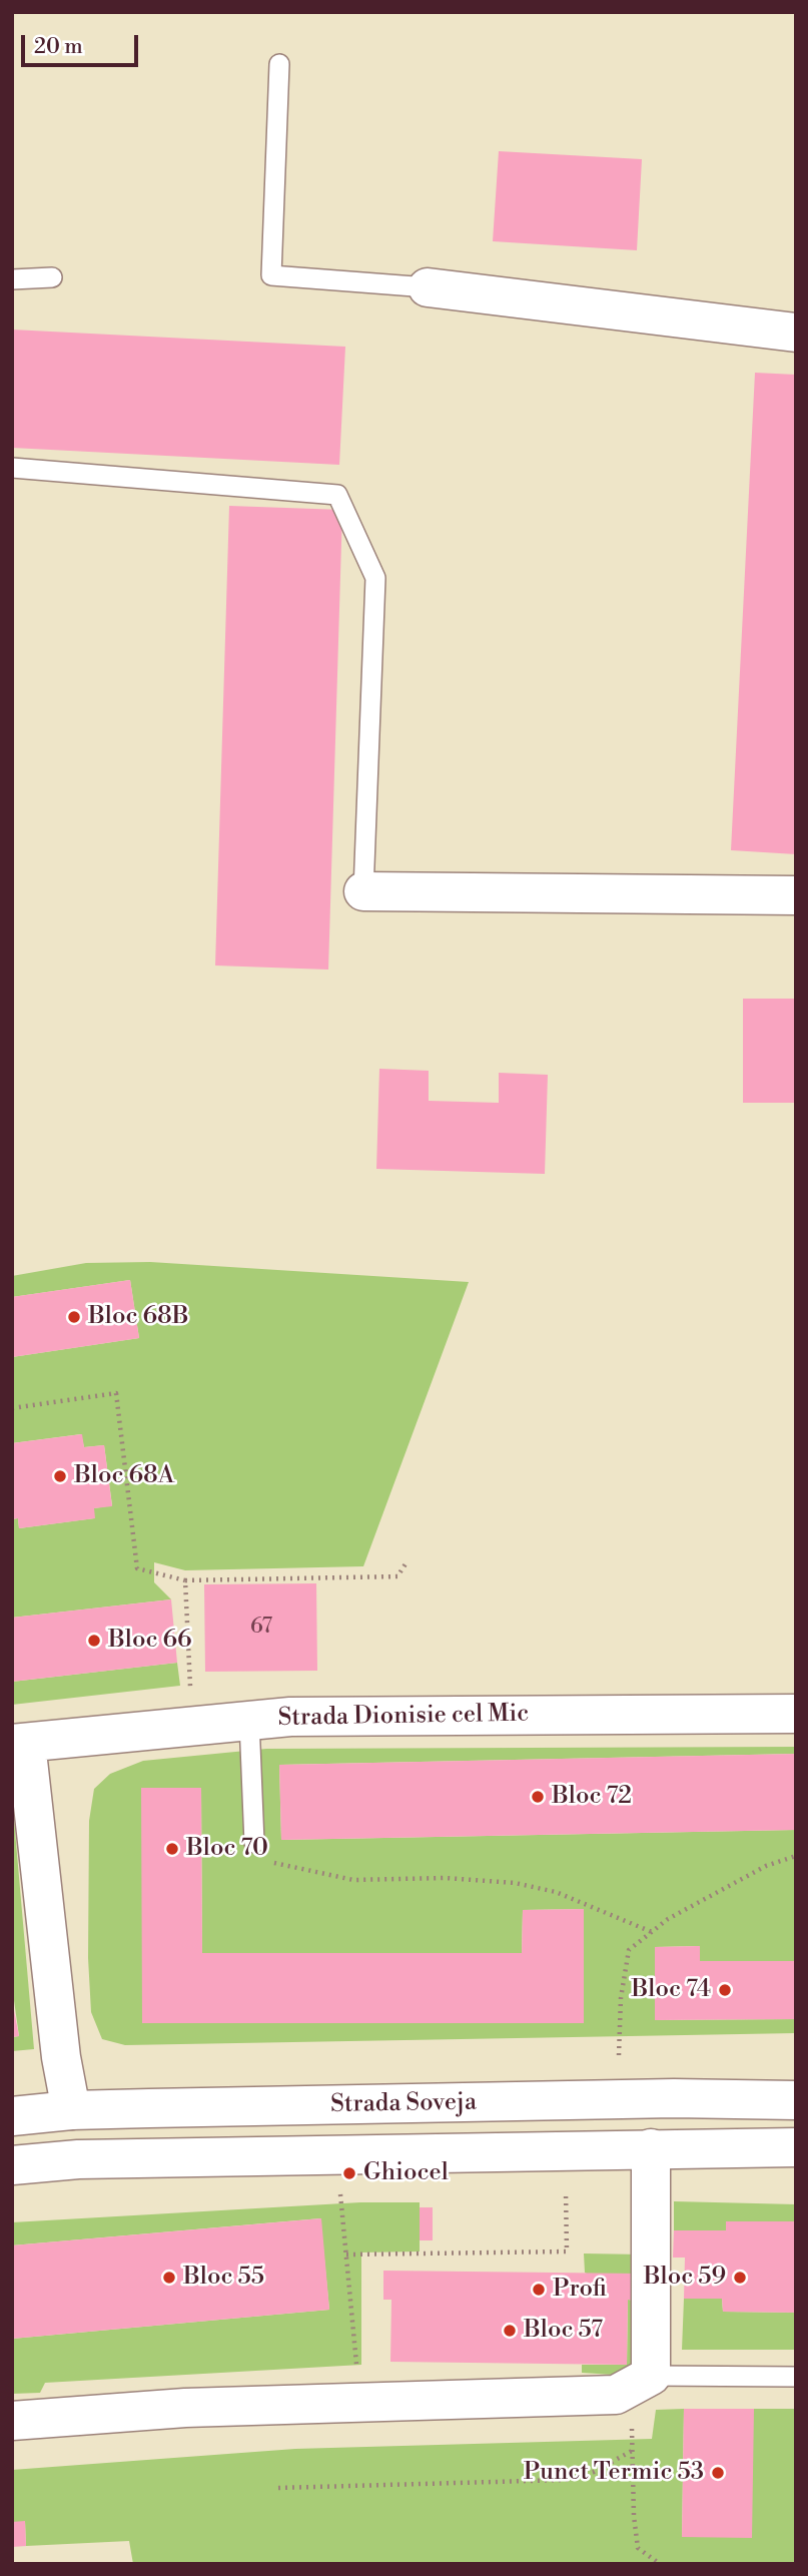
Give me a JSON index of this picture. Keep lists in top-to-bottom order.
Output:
{
  "streets": {
    "street": ["Strada Dionisie cel Mic", "Strada Soveja"]
  },
  "places": [
    "Bloc 68B",
    "Bloc 68A",
    "Bloc 66",
    "Bloc 72",
    "Bloc 70",
    "Bloc 74",
    "Ghiocel",
    "Bloc 55",
    "Bloc 59",
    "Profi",
    "Bloc 57",
    "Punct Termic 53"
  ],
  "house_numbers": ["67"],
  "scale_bar": "20 m"
}
